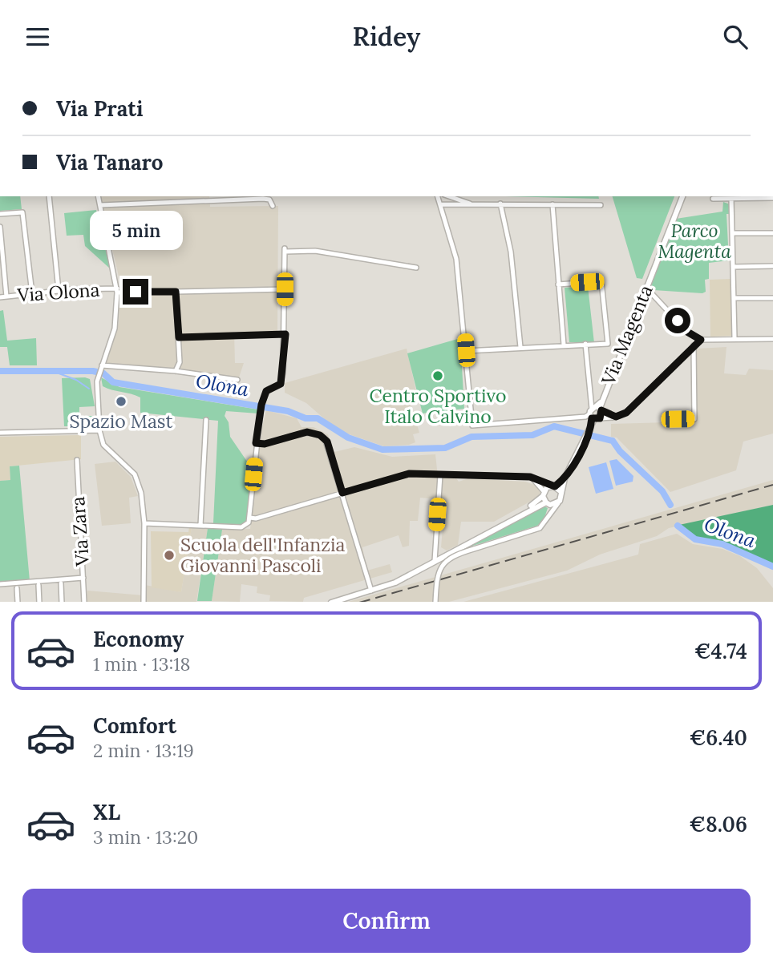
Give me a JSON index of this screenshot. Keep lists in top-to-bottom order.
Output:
{
  "streets": {
    "street": ["Via Olona", "Via Magenta", "Via Zara"]
  },
  "water": ["Olona"],
  "parks": ["Parco Magenta"],
  "places": ["Centro Sportivo Italo Calvino", "Spazio Mast", "Scuola dell'Infanzia Giovanni Pascoli"],
  "page": {
    "header": "Ridey",
    "banner": ["Via Prati", "Via Tanaro"],
    "bubble": "5 min",
    "list": [
      {
        "name": "Economy",
        "note": "1 min · 13:18",
        "value": "€4.74"
      },
      {
        "name": "Comfort",
        "note": "2 min · 13:19",
        "value": "€6.40"
      },
      {
        "name": "XL",
        "note": "3 min · 13:20",
        "value": "€8.06"
      }
    ],
    "buttons": "Confirm"
  }
}
